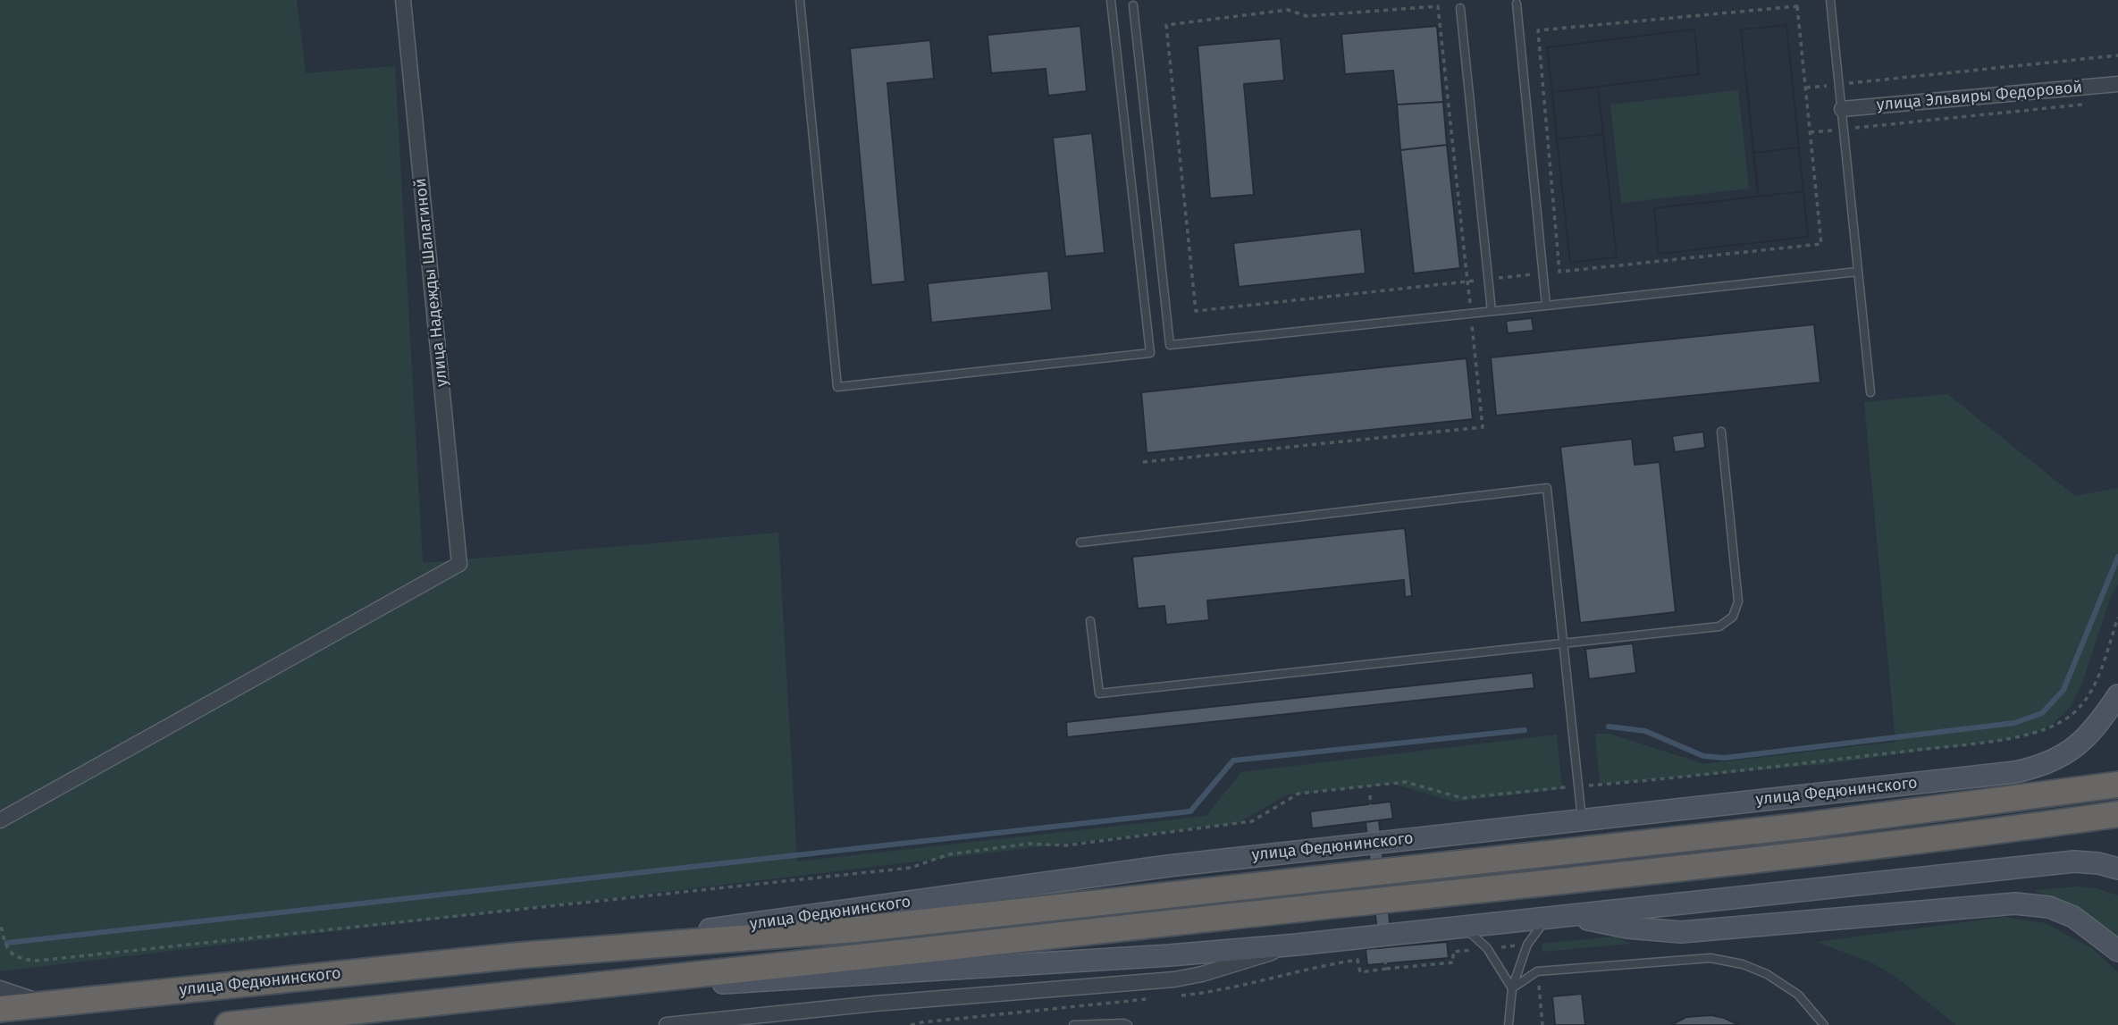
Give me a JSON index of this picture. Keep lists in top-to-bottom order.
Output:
{
  "streets": {
    "highway": ["улица Федюнинского"],
    "street": ["улица Эльвиры Федоровой", "улица Надежды Шалагиной"]
  }
}
